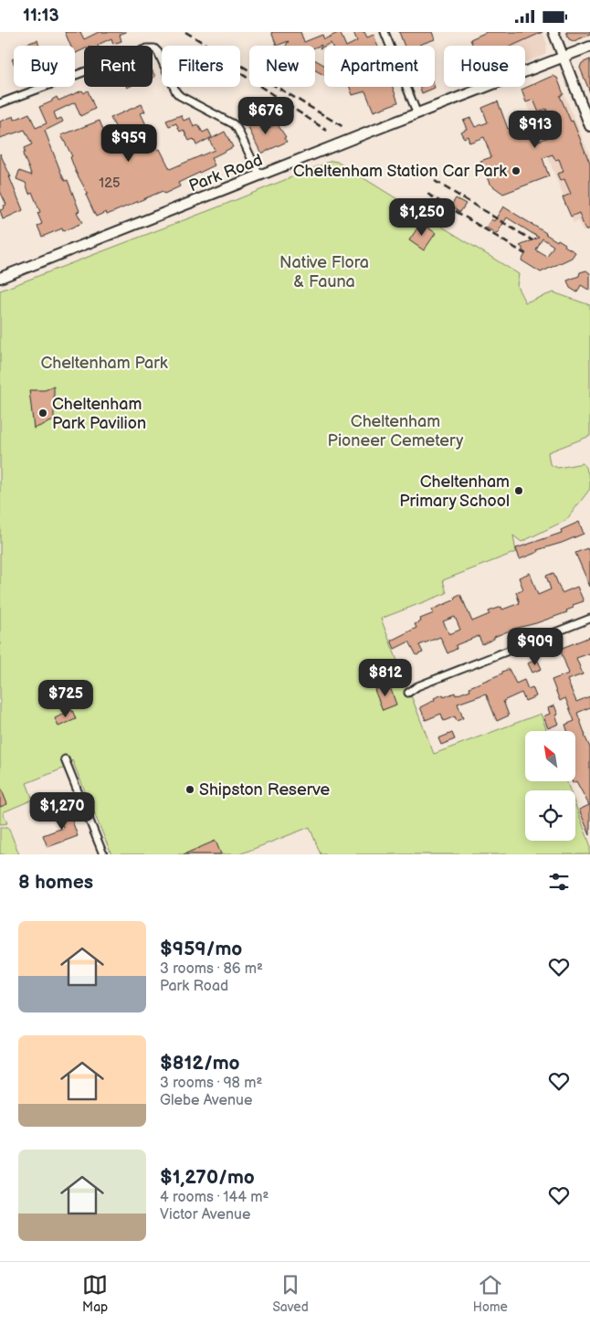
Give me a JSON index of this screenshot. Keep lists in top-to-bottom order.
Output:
{
  "streets": {
    "street": ["Park Road"]
  },
  "parks": ["Native Flora & Fauna", "Cheltenham Park", "Cheltenham Pioneer Cemetery"],
  "places": [
    "Cheltenham Station Car Park",
    "Cheltenham Park Pavilion",
    "Cheltenham Primary School",
    "Shipston Reserve"
  ],
  "house_numbers": ["125"],
  "north": "top left",
  "page": {
    "status": "11:13",
    "chip": [
      "Buy",
      "Rent",
      "Filters",
      "New",
      "Apartment",
      "House"
    ],
    "price": [
      "$676",
      "$913",
      "$959",
      "$1,250",
      "$909",
      "$812",
      "$725",
      "$1,270"
    ],
    "heading": "8 homes",
    "list": [
      {
        "name": "$959/mo",
        "note": "3 rooms · 86 m² · Park Road"
      },
      {
        "name": "$812/mo",
        "note": "3 rooms · 98 m² · Glebe Avenue"
      },
      {
        "name": "$1,270/mo",
        "note": "4 rooms · 144 m² · Victor Avenue"
      }
    ],
    "tabs": ["Map", "Saved", "Home"]
  }
}
